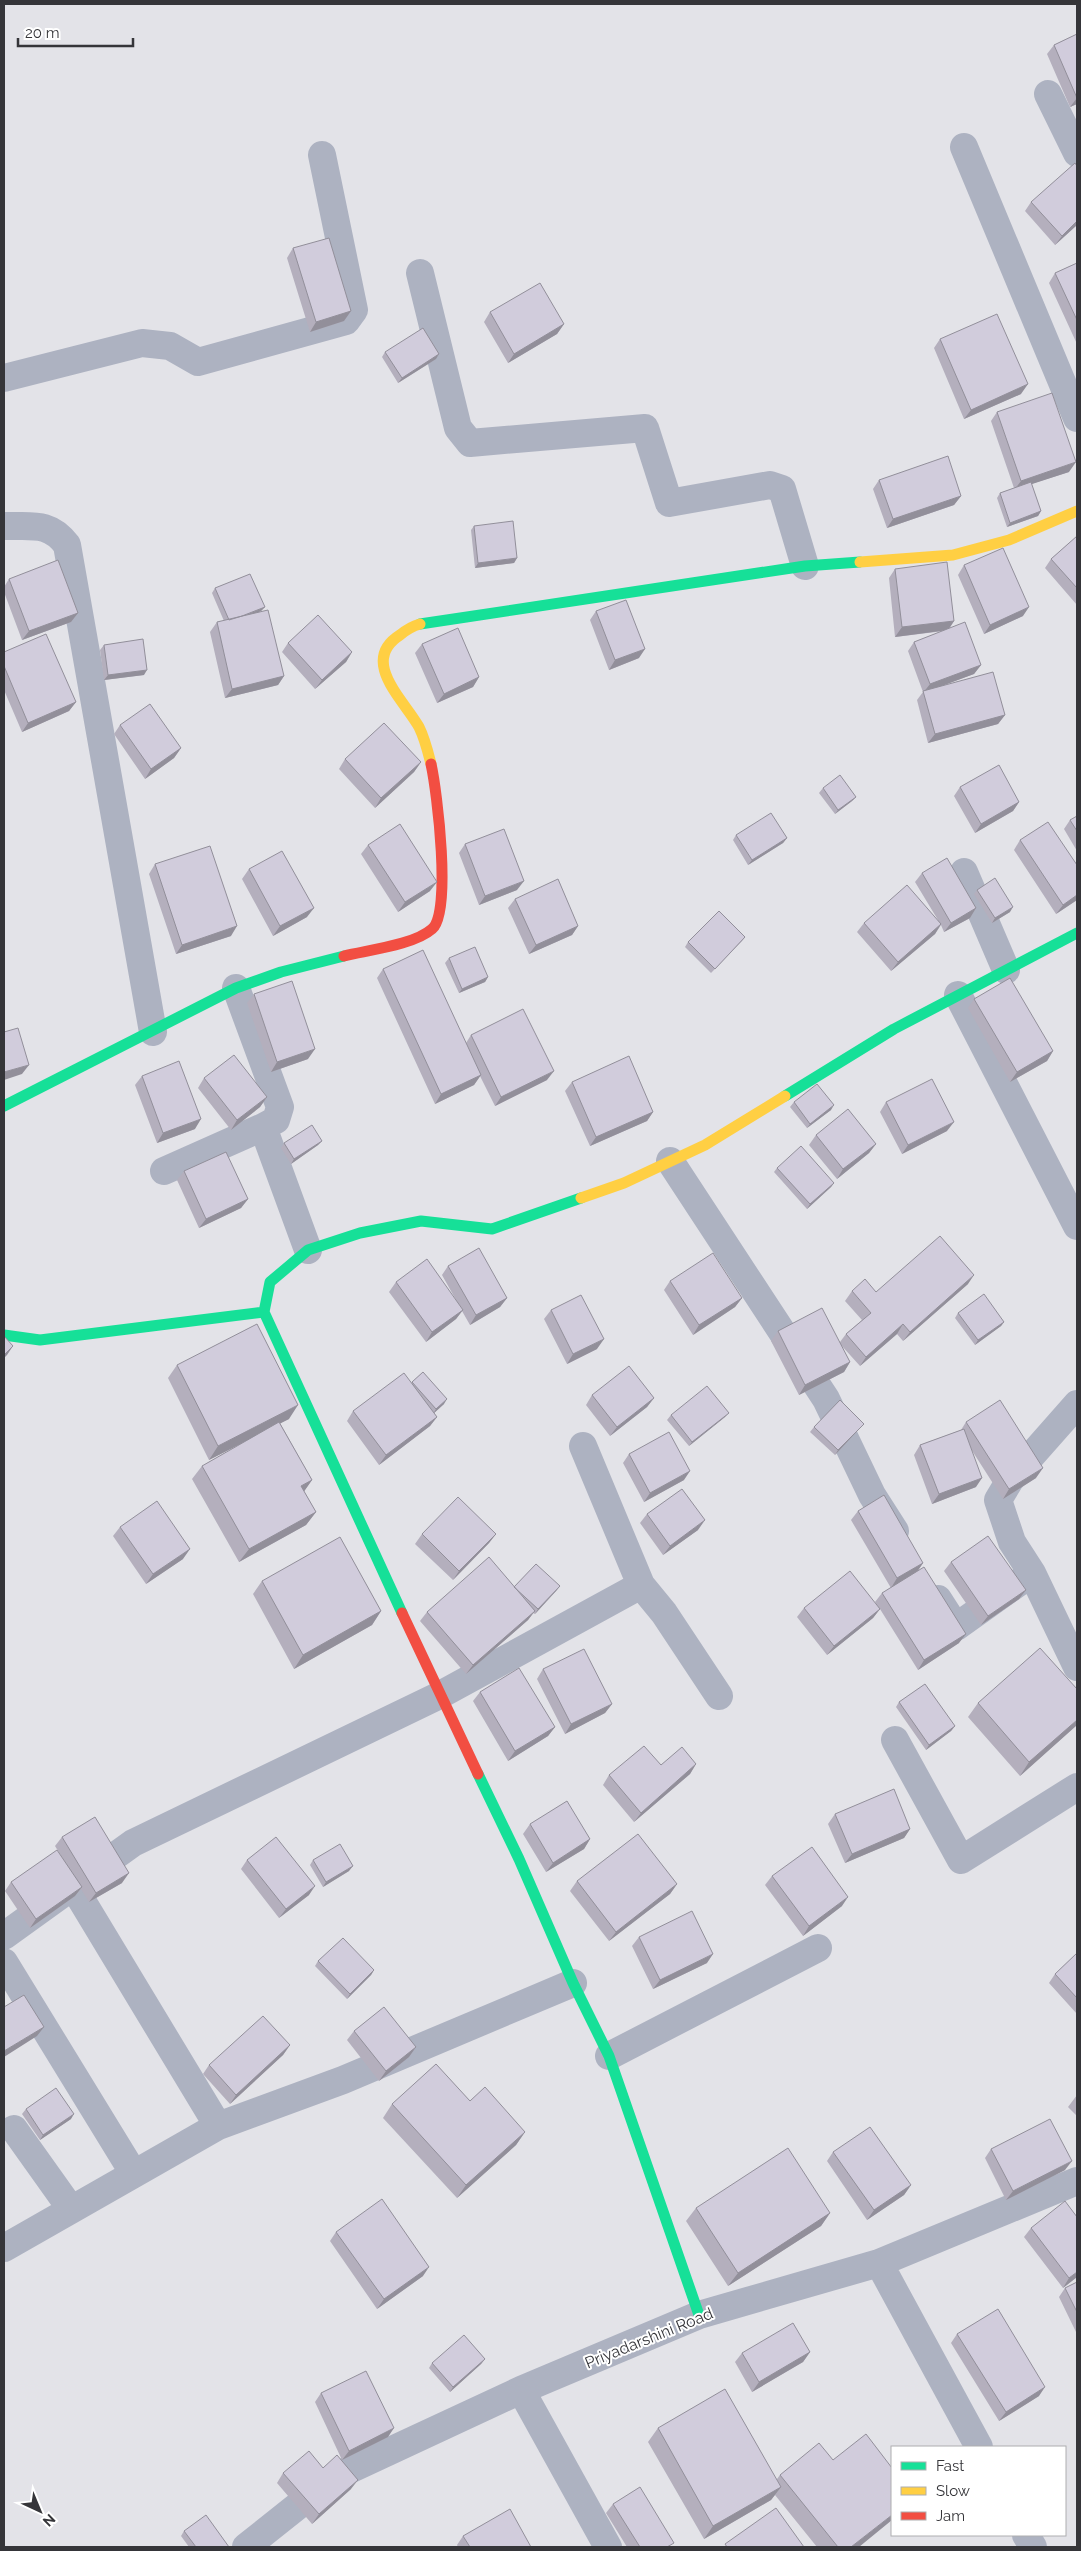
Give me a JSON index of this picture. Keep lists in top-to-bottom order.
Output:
{
  "streets": {
    "street": ["Priyadarshini Road"]
  },
  "legend": ["Fast", "Slow", "Jam"],
  "scale_bar": "20 m",
  "north": "bottom right"
}
